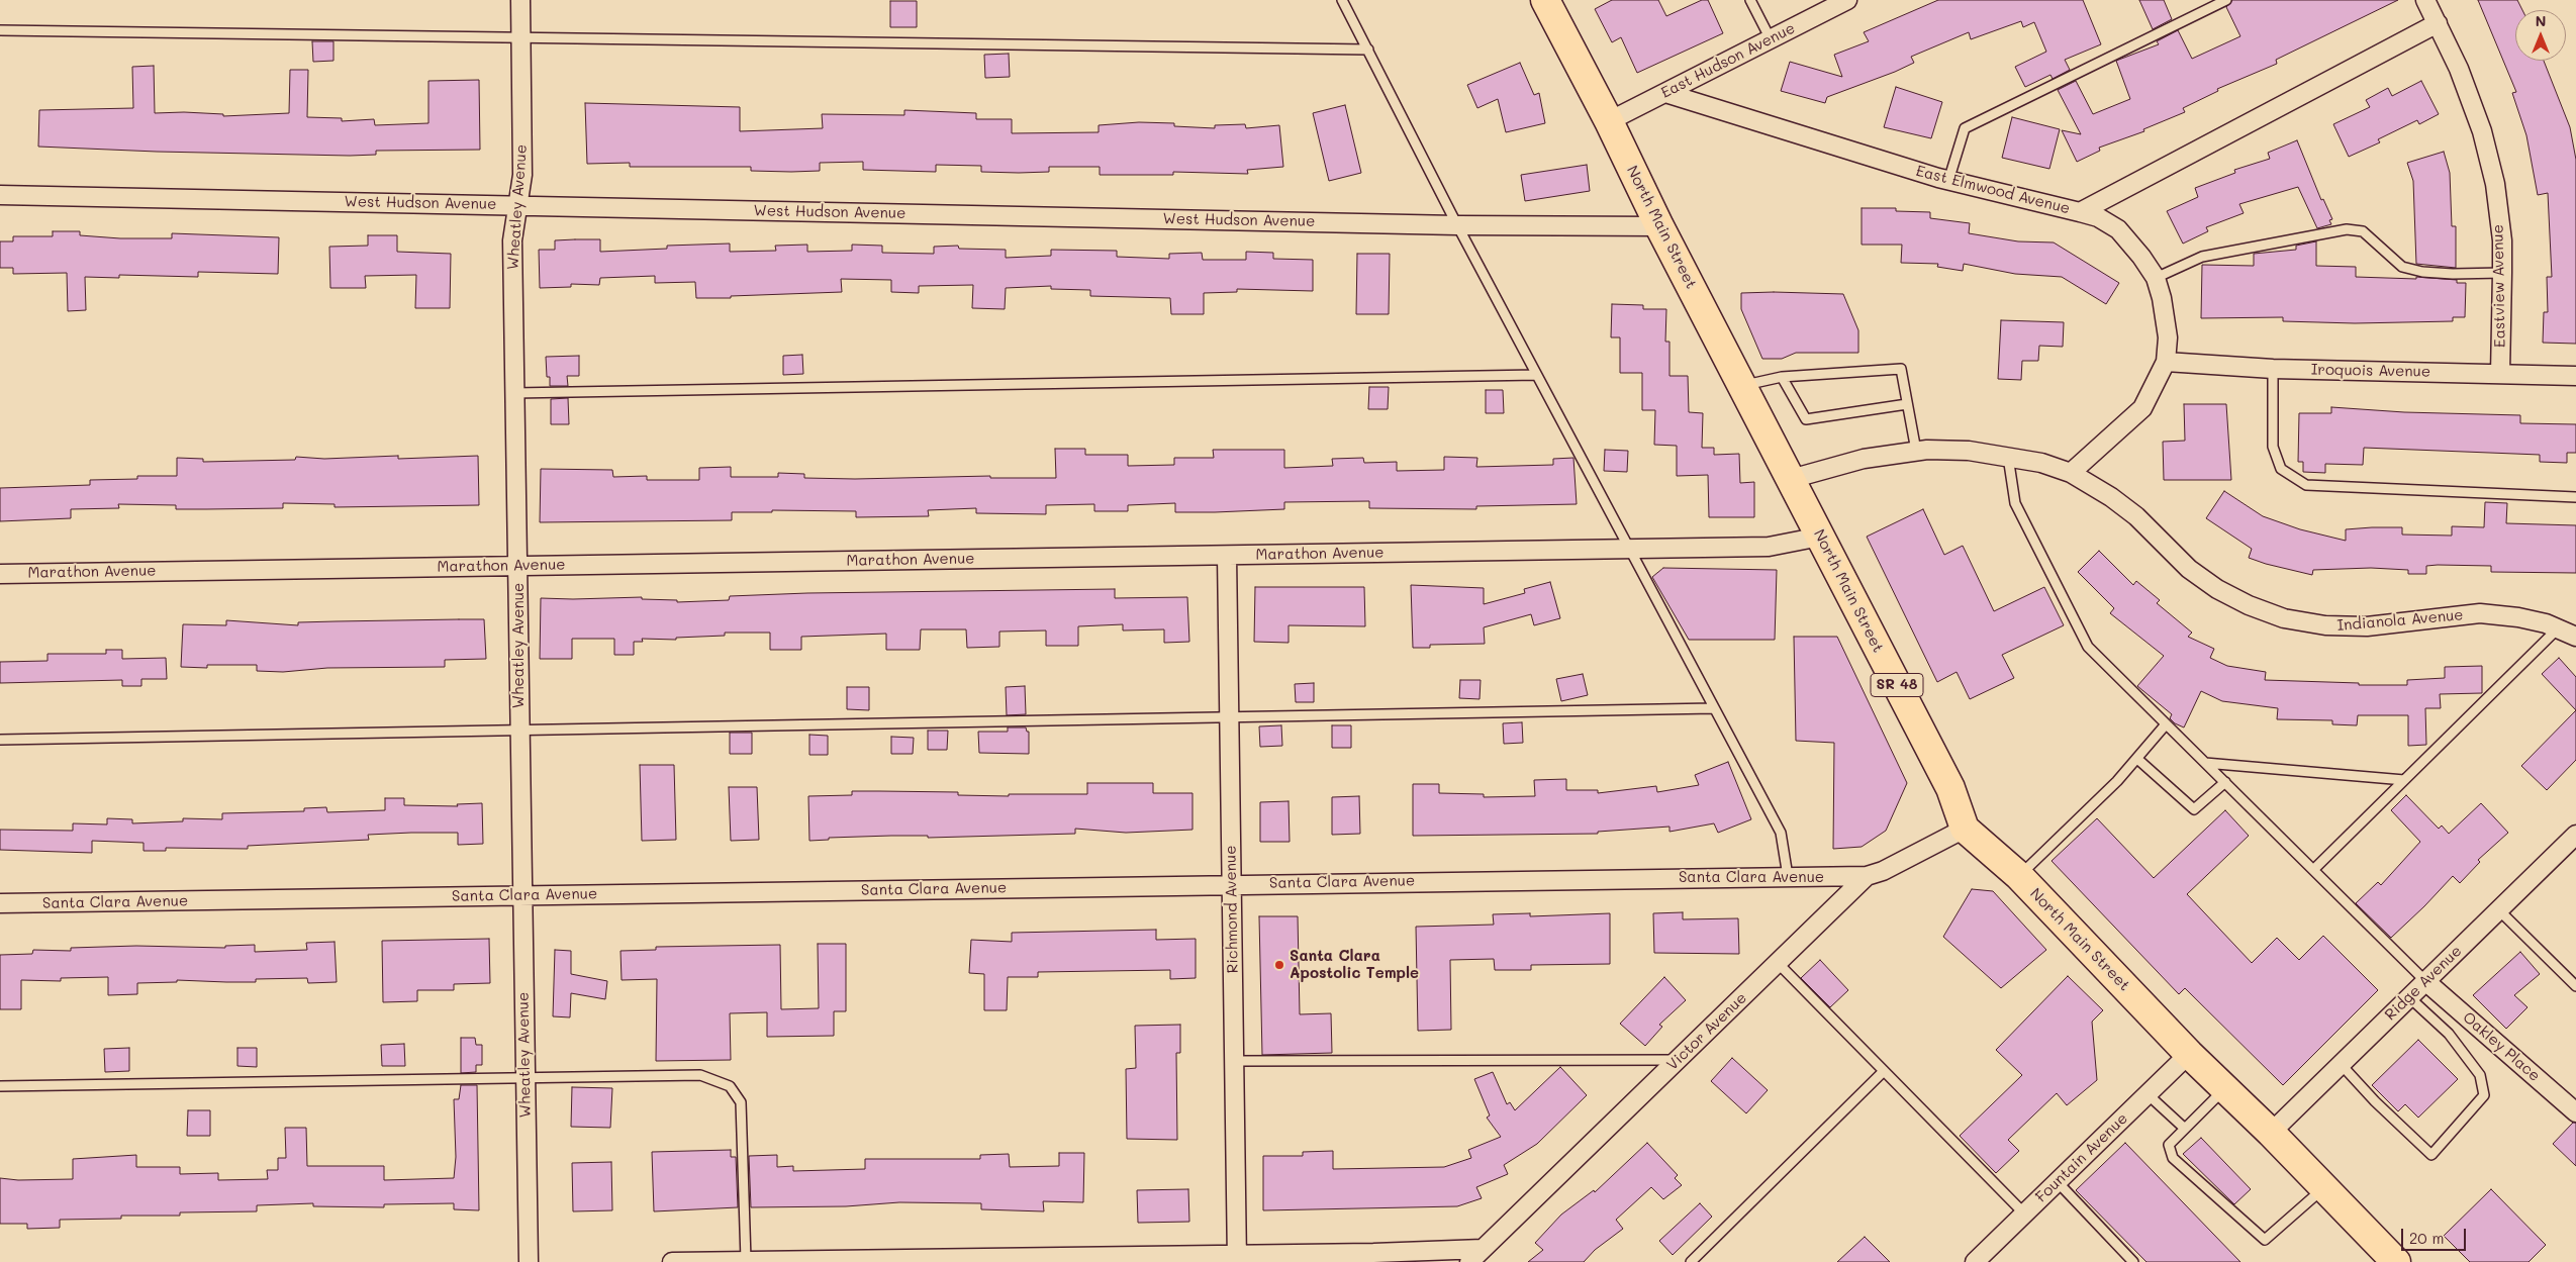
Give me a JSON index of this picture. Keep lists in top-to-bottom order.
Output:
{
  "streets": {
    "main road": ["North Main Street", "SR 48"],
    "street": [
      "East Hudson Avenue",
      "East Elmwood Avenue",
      "West Hudson Avenue",
      "Wheatley Avenue",
      "Eastview Avenue",
      "Iroquois Avenue",
      "Marathon Avenue",
      "Indianola Avenue",
      "Santa Clara Avenue",
      "Richmond Avenue",
      "Ridge Avenue",
      "Victor Avenue",
      "Oakley Place",
      "Fountain Avenue"
    ]
  },
  "crossings": [
    ["East Hudson Avenue", "East Elmwood Avenue"],
    ["East Hudson Avenue", "North Main Street"],
    ["East Elmwood Avenue", "Eastview Avenue"],
    ["West Hudson Avenue", "Wheatley Avenue"],
    ["West Hudson Avenue", "North Main Street"],
    ["Wheatley Avenue", "Marathon Avenue"],
    ["Wheatley Avenue", "Santa Clara Avenue"],
    ["North Main Street", "Marathon Avenue"],
    ["North Main Street", "Indianola Avenue"],
    ["North Main Street", "Ridge Avenue"],
    ["North Main Street", "Victor Avenue"],
    ["North Main Street", "Fountain Avenue"],
    ["Eastview Avenue", "Iroquois Avenue"],
    ["Marathon Avenue", "Richmond Avenue"],
    ["Santa Clara Avenue", "Richmond Avenue"],
    ["Santa Clara Avenue", "Victor Avenue"],
    ["Ridge Avenue", "Oakley Place"]
  ],
  "places": ["Santa Clara Apostolic Temple"],
  "scale_bar": "20 m",
  "north": "top"
}
